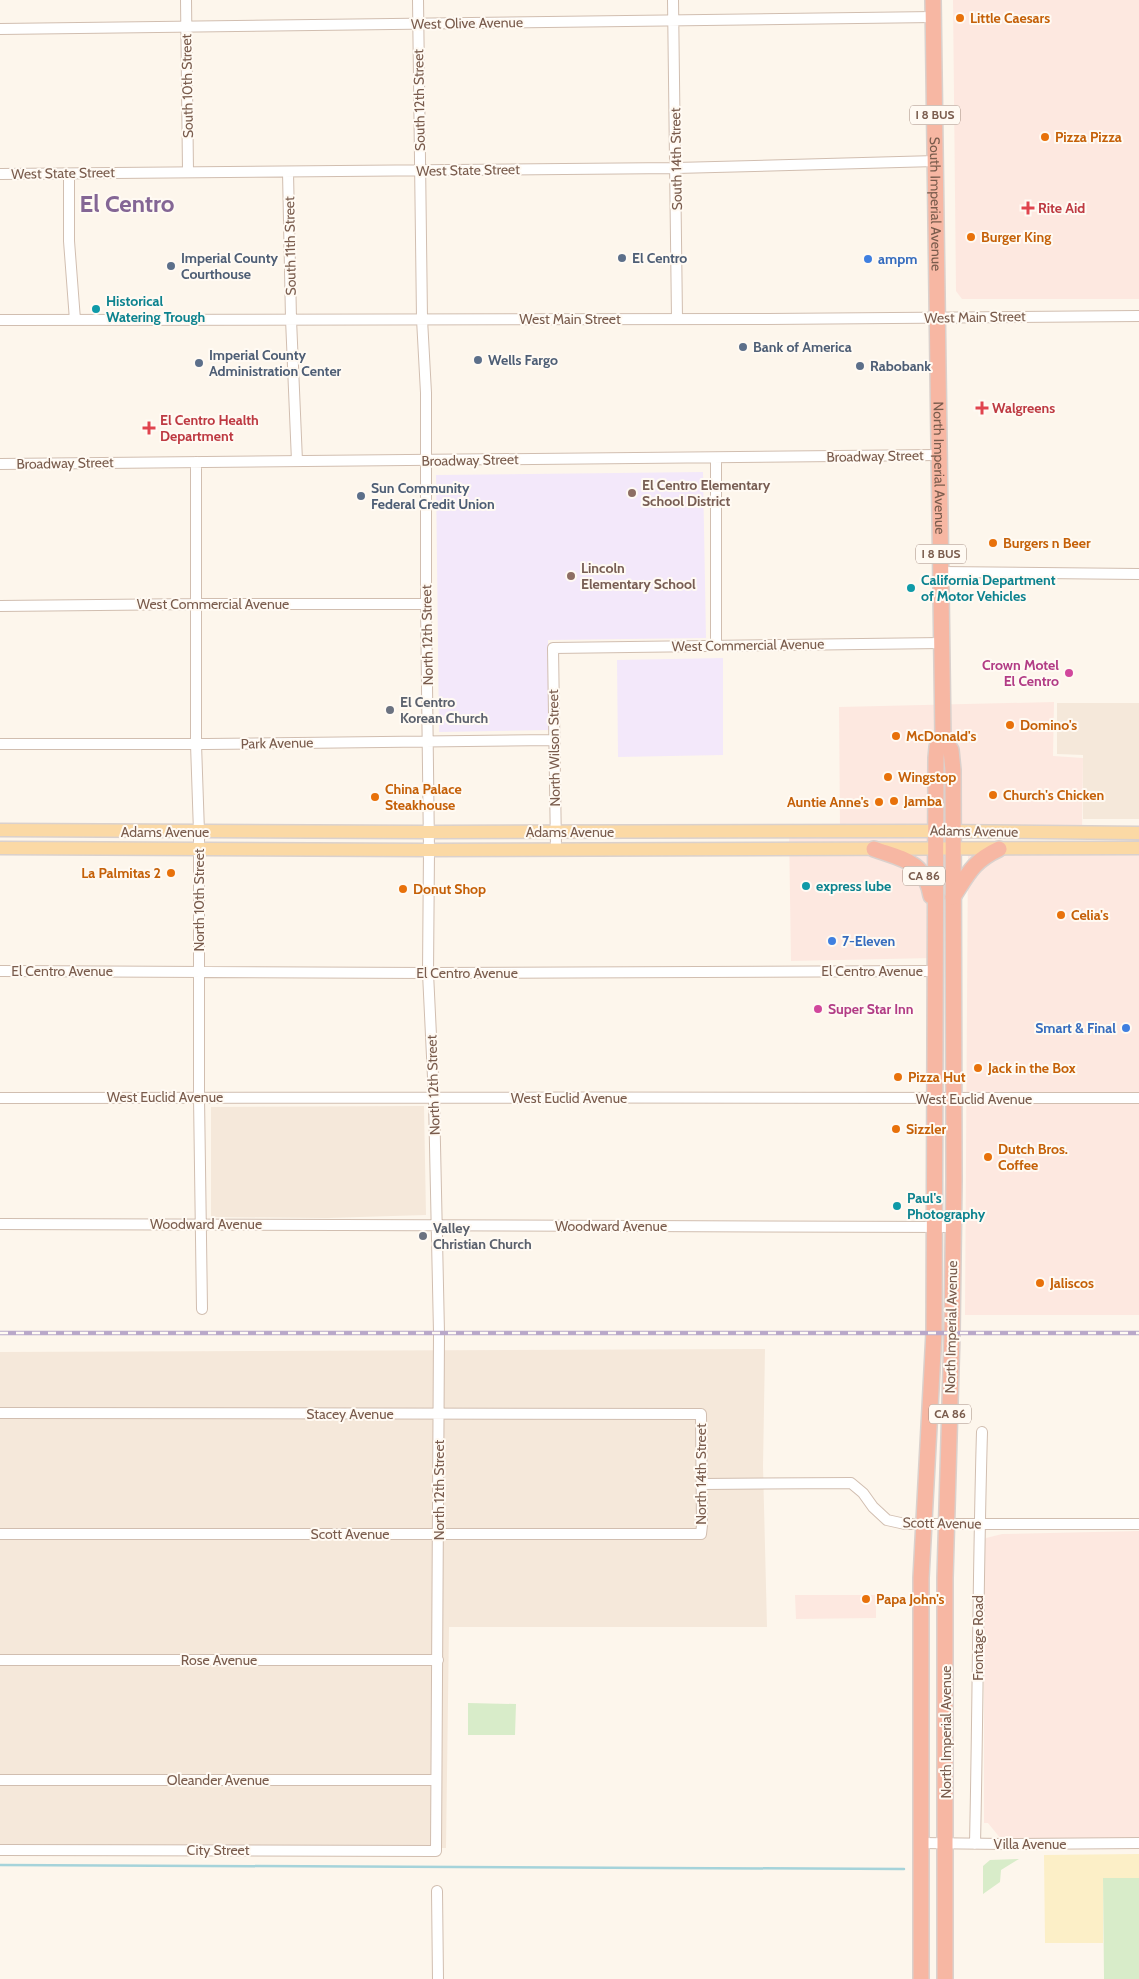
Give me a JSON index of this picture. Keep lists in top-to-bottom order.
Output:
{
  "streets": {
    "highway": [
      "I 8 BUS",
      "South Imperial Avenue",
      "North Imperial Avenue",
      "CA 86"
    ],
    "main road": ["Adams Avenue"],
    "street": [
      "West Olive Avenue",
      "South 10th Street",
      "South 12th Street",
      "South 14th Street",
      "West State Street",
      "South 11th Street",
      "West Main Street",
      "Broadway Street",
      "West Commercial Avenue",
      "North 12th Street",
      "Park Avenue",
      "North Wilson Street",
      "North 10th Street",
      "El Centro Avenue",
      "West Euclid Avenue",
      "Woodward Avenue",
      "Stacey Avenue",
      "North 14th Street",
      "Scott Avenue",
      "Frontage Road",
      "Rose Avenue",
      "Oleander Avenue",
      "Villa Avenue",
      "City Street"
    ]
  },
  "crossings": [
    ["West Olive Avenue", "South 10th Street"],
    ["West Olive Avenue", "South 12th Street"],
    ["West Olive Avenue", "South 14th Street"],
    ["West Olive Avenue", "South Imperial Avenue"],
    ["South 10th Street", "West State Street"],
    ["South 12th Street", "West State Street"],
    ["South 12th Street", "West Main Street"],
    ["South 12th Street", "North 12th Street"],
    ["South 14th Street", "West State Street"],
    ["South 14th Street", "West Main Street"],
    ["West State Street", "South Imperial Avenue"],
    ["West State Street", "South 11th Street"],
    ["South Imperial Avenue", "West Main Street"],
    ["South Imperial Avenue", "North Imperial Avenue"],
    ["South 11th Street", "West Main Street"],
    ["South 11th Street", "Broadway Street"],
    ["West Main Street", "North Imperial Avenue"],
    ["West Main Street", "North 12th Street"],
    ["Broadway Street", "North Imperial Avenue"],
    ["Broadway Street", "North 12th Street"],
    ["Broadway Street", "North 10th Street"],
    ["North Imperial Avenue", "West Commercial Avenue"],
    ["North Imperial Avenue", "Adams Avenue"],
    ["North Imperial Avenue", "CA 86"],
    ["North Imperial Avenue", "El Centro Avenue"],
    ["North Imperial Avenue", "West Euclid Avenue"],
    ["North Imperial Avenue", "Woodward Avenue"],
    ["North Imperial Avenue", "Scott Avenue"],
    ["North Imperial Avenue", "Villa Avenue"],
    ["West Commercial Avenue", "North 12th Street"],
    ["West Commercial Avenue", "North Wilson Street"],
    ["West Commercial Avenue", "North 10th Street"],
    ["North 12th Street", "Park Avenue"],
    ["North 12th Street", "Adams Avenue"],
    ["North 12th Street", "El Centro Avenue"],
    ["North 12th Street", "West Euclid Avenue"],
    ["North 12th Street", "Woodward Avenue"],
    ["North 12th Street", "Stacey Avenue"],
    ["North 12th Street", "Scott Avenue"],
    ["North 12th Street", "Rose Avenue"],
    ["North 12th Street", "Oleander Avenue"],
    ["North 12th Street", "City Street"],
    ["Park Avenue", "North Wilson Street"],
    ["Park Avenue", "North 10th Street"],
    ["North Wilson Street", "Adams Avenue"],
    ["Adams Avenue", "CA 86"],
    ["Adams Avenue", "North 10th Street"],
    ["North 10th Street", "El Centro Avenue"],
    ["North 10th Street", "West Euclid Avenue"],
    ["North 10th Street", "Woodward Avenue"],
    ["Stacey Avenue", "North 14th Street"],
    ["North 14th Street", "Scott Avenue"],
    ["Scott Avenue", "Frontage Road"],
    ["Frontage Road", "Villa Avenue"]
  ],
  "districts": ["El Centro"],
  "places": {
    "other": [
      "Little Caesars",
      "Pizza Pizza",
      "Burger King",
      "El Centro",
      "ampm",
      "Imperial County Courthouse",
      "Historical Watering Trough",
      "Bank of America",
      "Wells Fargo",
      "Imperial County Administration Center",
      "Rabobank",
      "El Centro Elementary School District",
      "Sun Community Federal Credit Union",
      "Burgers n Beer",
      "Lincoln Elementary School",
      "California Department of Motor Vehicles",
      "Crown Motel El Centro",
      "El Centro Korean Church",
      "Domino's",
      "McDonald's",
      "Wingstop",
      "Church's Chicken",
      "China Palace Steakhouse",
      "Jamba",
      "Auntie Anne's",
      "La Palmitas 2",
      "express lube",
      "Donut Shop",
      "Celia's",
      "7-Eleven",
      "Super Star Inn",
      "Smart & Final",
      "Jack in the Box",
      "Pizza Hut",
      "Sizzler",
      "Dutch Bros. Coffee",
      "Paul's Photography",
      "Valley Christian Church",
      "Jaliscos",
      "Papa John's"
    ],
    "health": ["Rite Aid", "Walgreens", "El Centro Health Department"]
  }
}
